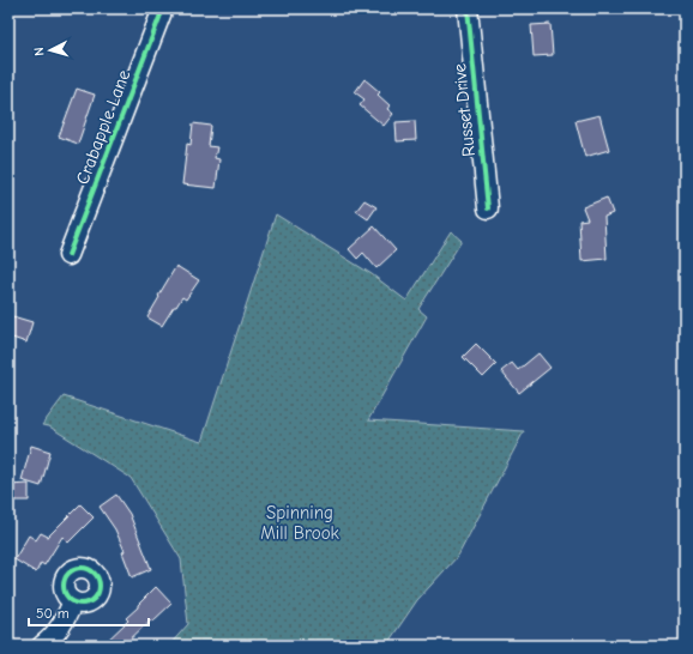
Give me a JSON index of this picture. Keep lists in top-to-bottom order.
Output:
{
  "streets": {
    "street": ["Russet Drive", "Crabapple Lane"]
  },
  "parks": ["Spinning Mill Brook"],
  "scale_bar": "50 m",
  "north": "left"
}
